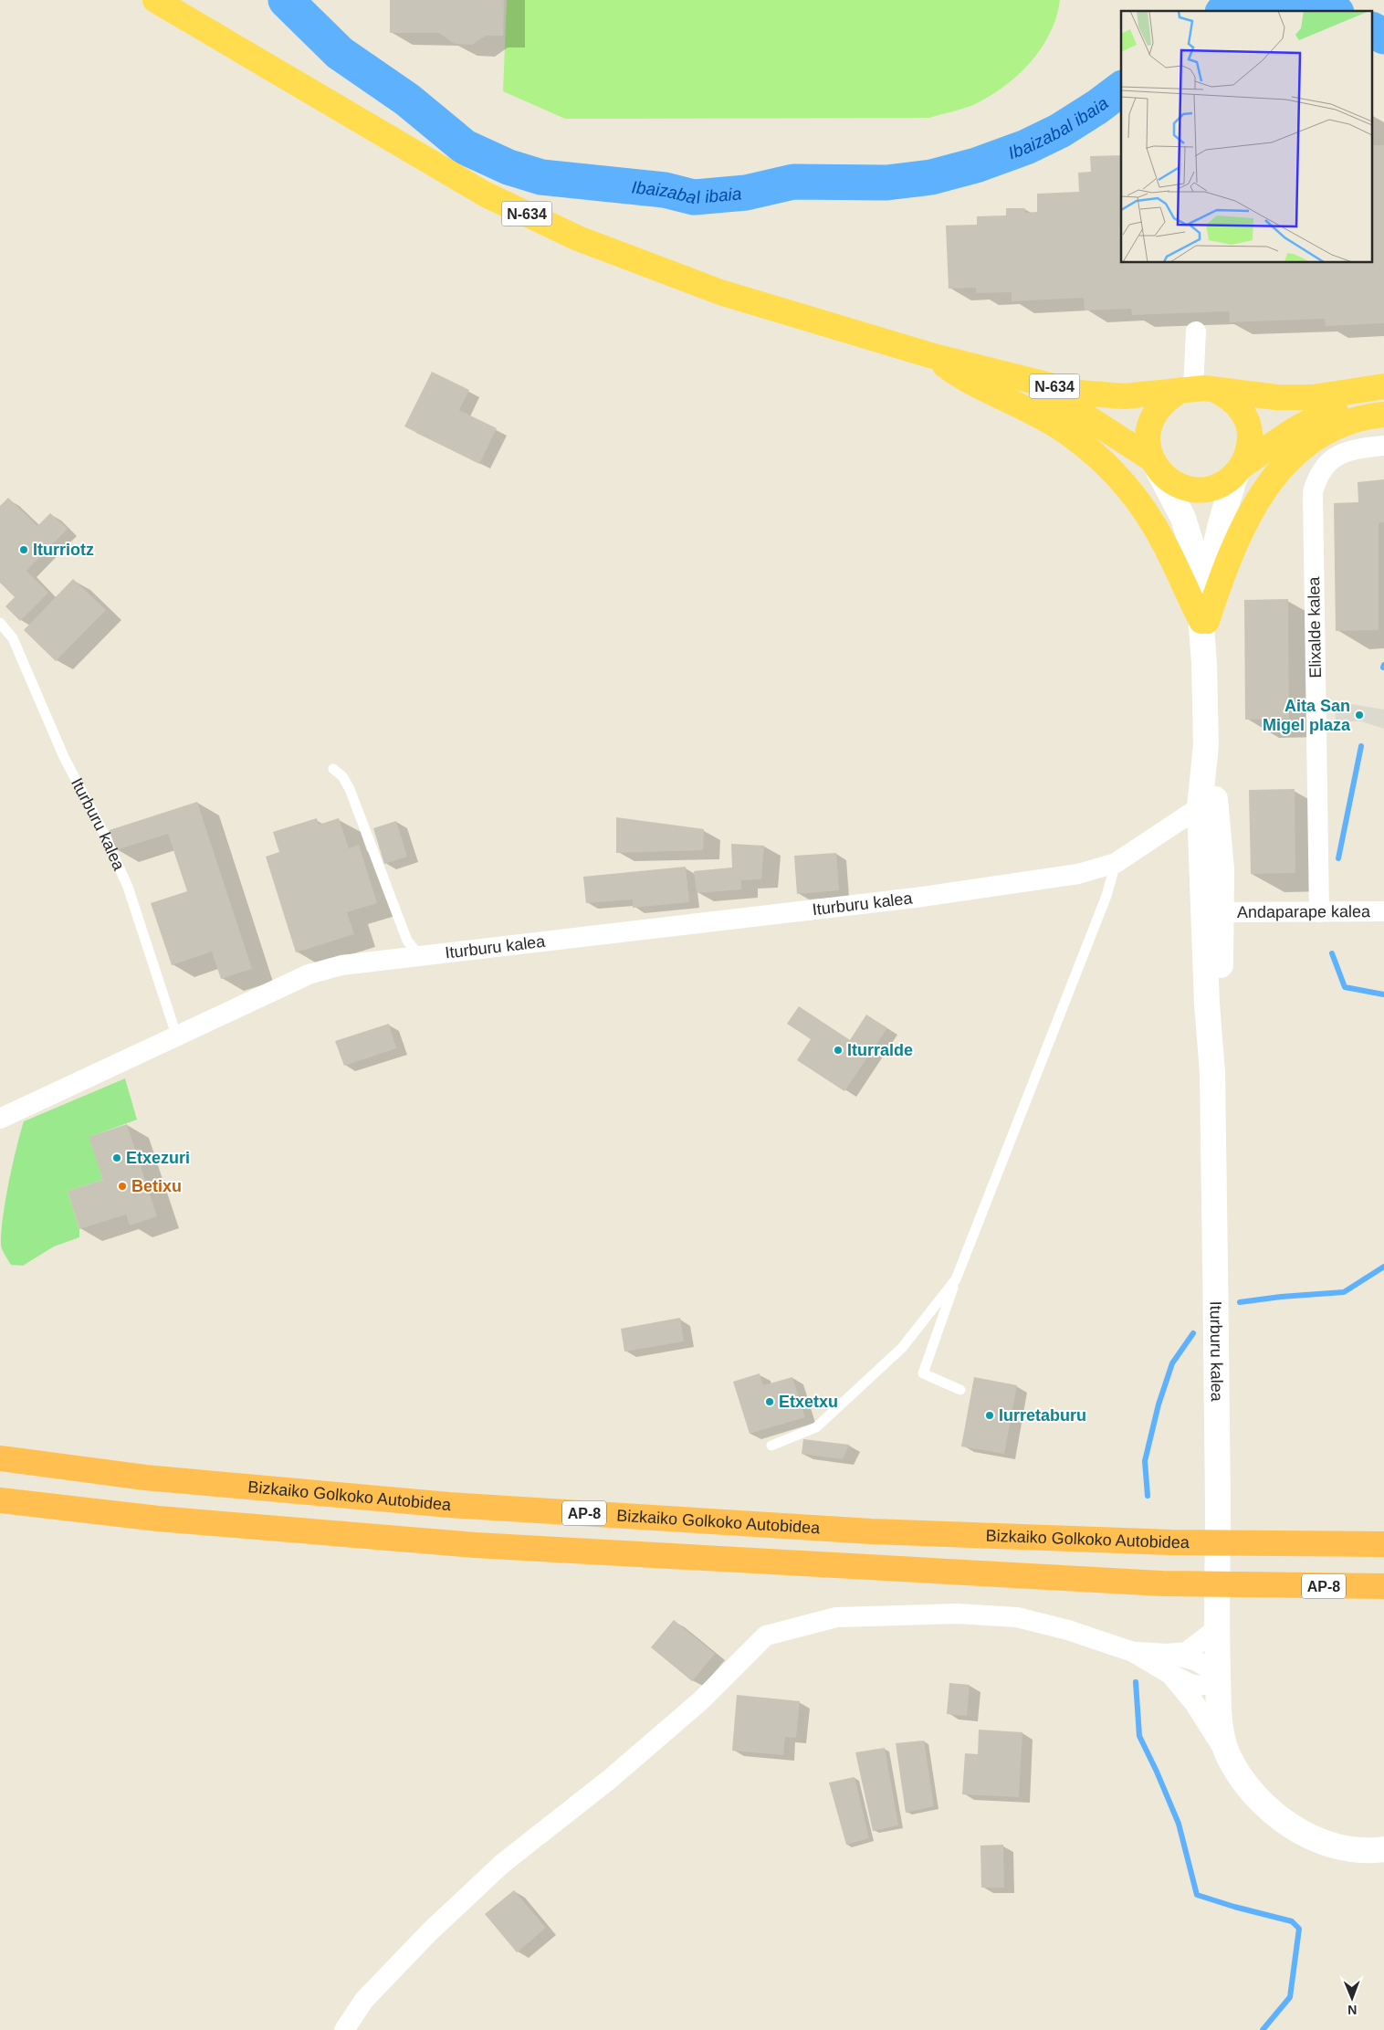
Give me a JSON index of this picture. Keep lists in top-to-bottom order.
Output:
{
  "streets": {
    "highway": ["N-634", "Bizkaiko Golkoko Autobidea", "AP-8"],
    "street": ["Elixalde kalea", "Iturburu kalea", "Andaparape kalea"]
  },
  "crossings": [
    ["Elixalde kalea", "Andaparape kalea"]
  ],
  "water": ["Ibaizabal ibaia"],
  "places": [
    "Iturriotz",
    "Aita San Migel plaza",
    "Iturralde",
    "Etxezuri",
    "Betixu",
    "Etxetxu",
    "Iurretaburu"
  ],
  "north": "bottom"
}
